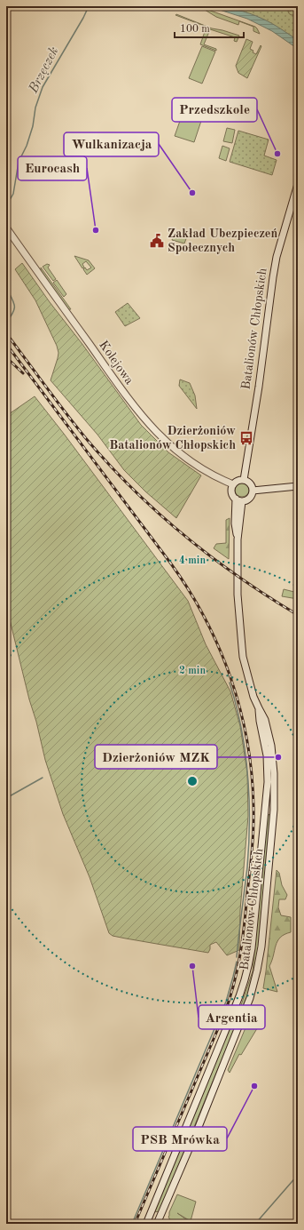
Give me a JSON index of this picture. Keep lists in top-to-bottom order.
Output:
{
  "streets": {
    "main road": ["Batalionów Chłopskich", "Kolejowa"]
  },
  "crossings": [
    ["Batalionów Chłopskich", "Kolejowa"]
  ],
  "water": ["Brzęczek"],
  "places": {
    "other": [
      "Przedszkole",
      "Wulkanizacja",
      "Eurocash",
      "Dzierżoniów MZK",
      "Argentia",
      "PSB Mrówka"
    ],
    "public building": ["Zakład Ubezpieczeń Społecznych"],
    "bus stop": ["Dzierżoniów Batalionów Chłopskich"]
  },
  "scale_bar": "100 m",
  "rings": ["4 min", "2 min"]
}
